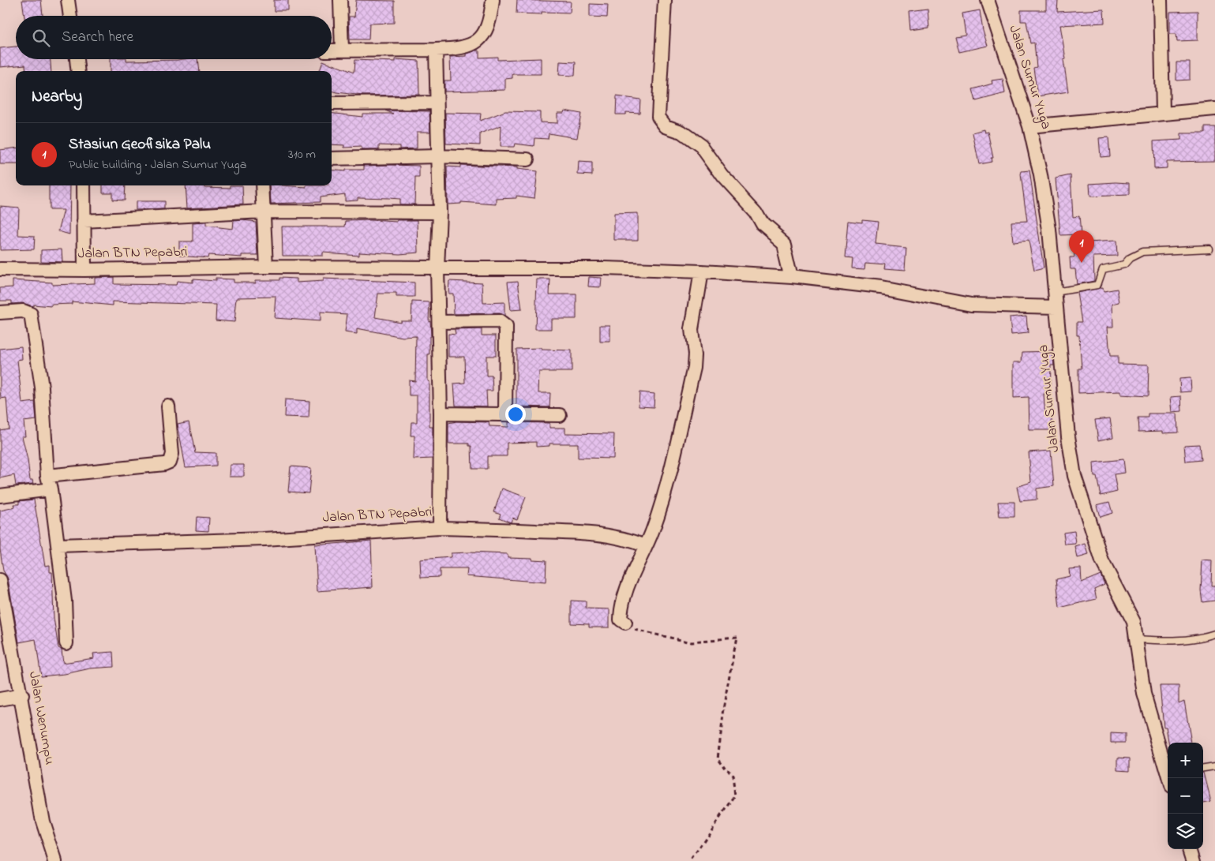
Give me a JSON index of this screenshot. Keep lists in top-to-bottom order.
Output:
{
  "streets": {
    "street": ["Jalan Sumur Yuga", "Jalan BTN Pepabri", "Jalan Wenumpu"]
  },
  "page": {
    "search": "Search here",
    "heading": "Nearby",
    "list": [
      {
        "mark": "1",
        "name": "Stasiun Geofisika Palu",
        "note": "Public building · Jalan Sumur Yuga",
        "value": "310 m"
      }
    ],
    "pins": "1",
    "map_buttons": ["+", "−"]
  }
}
